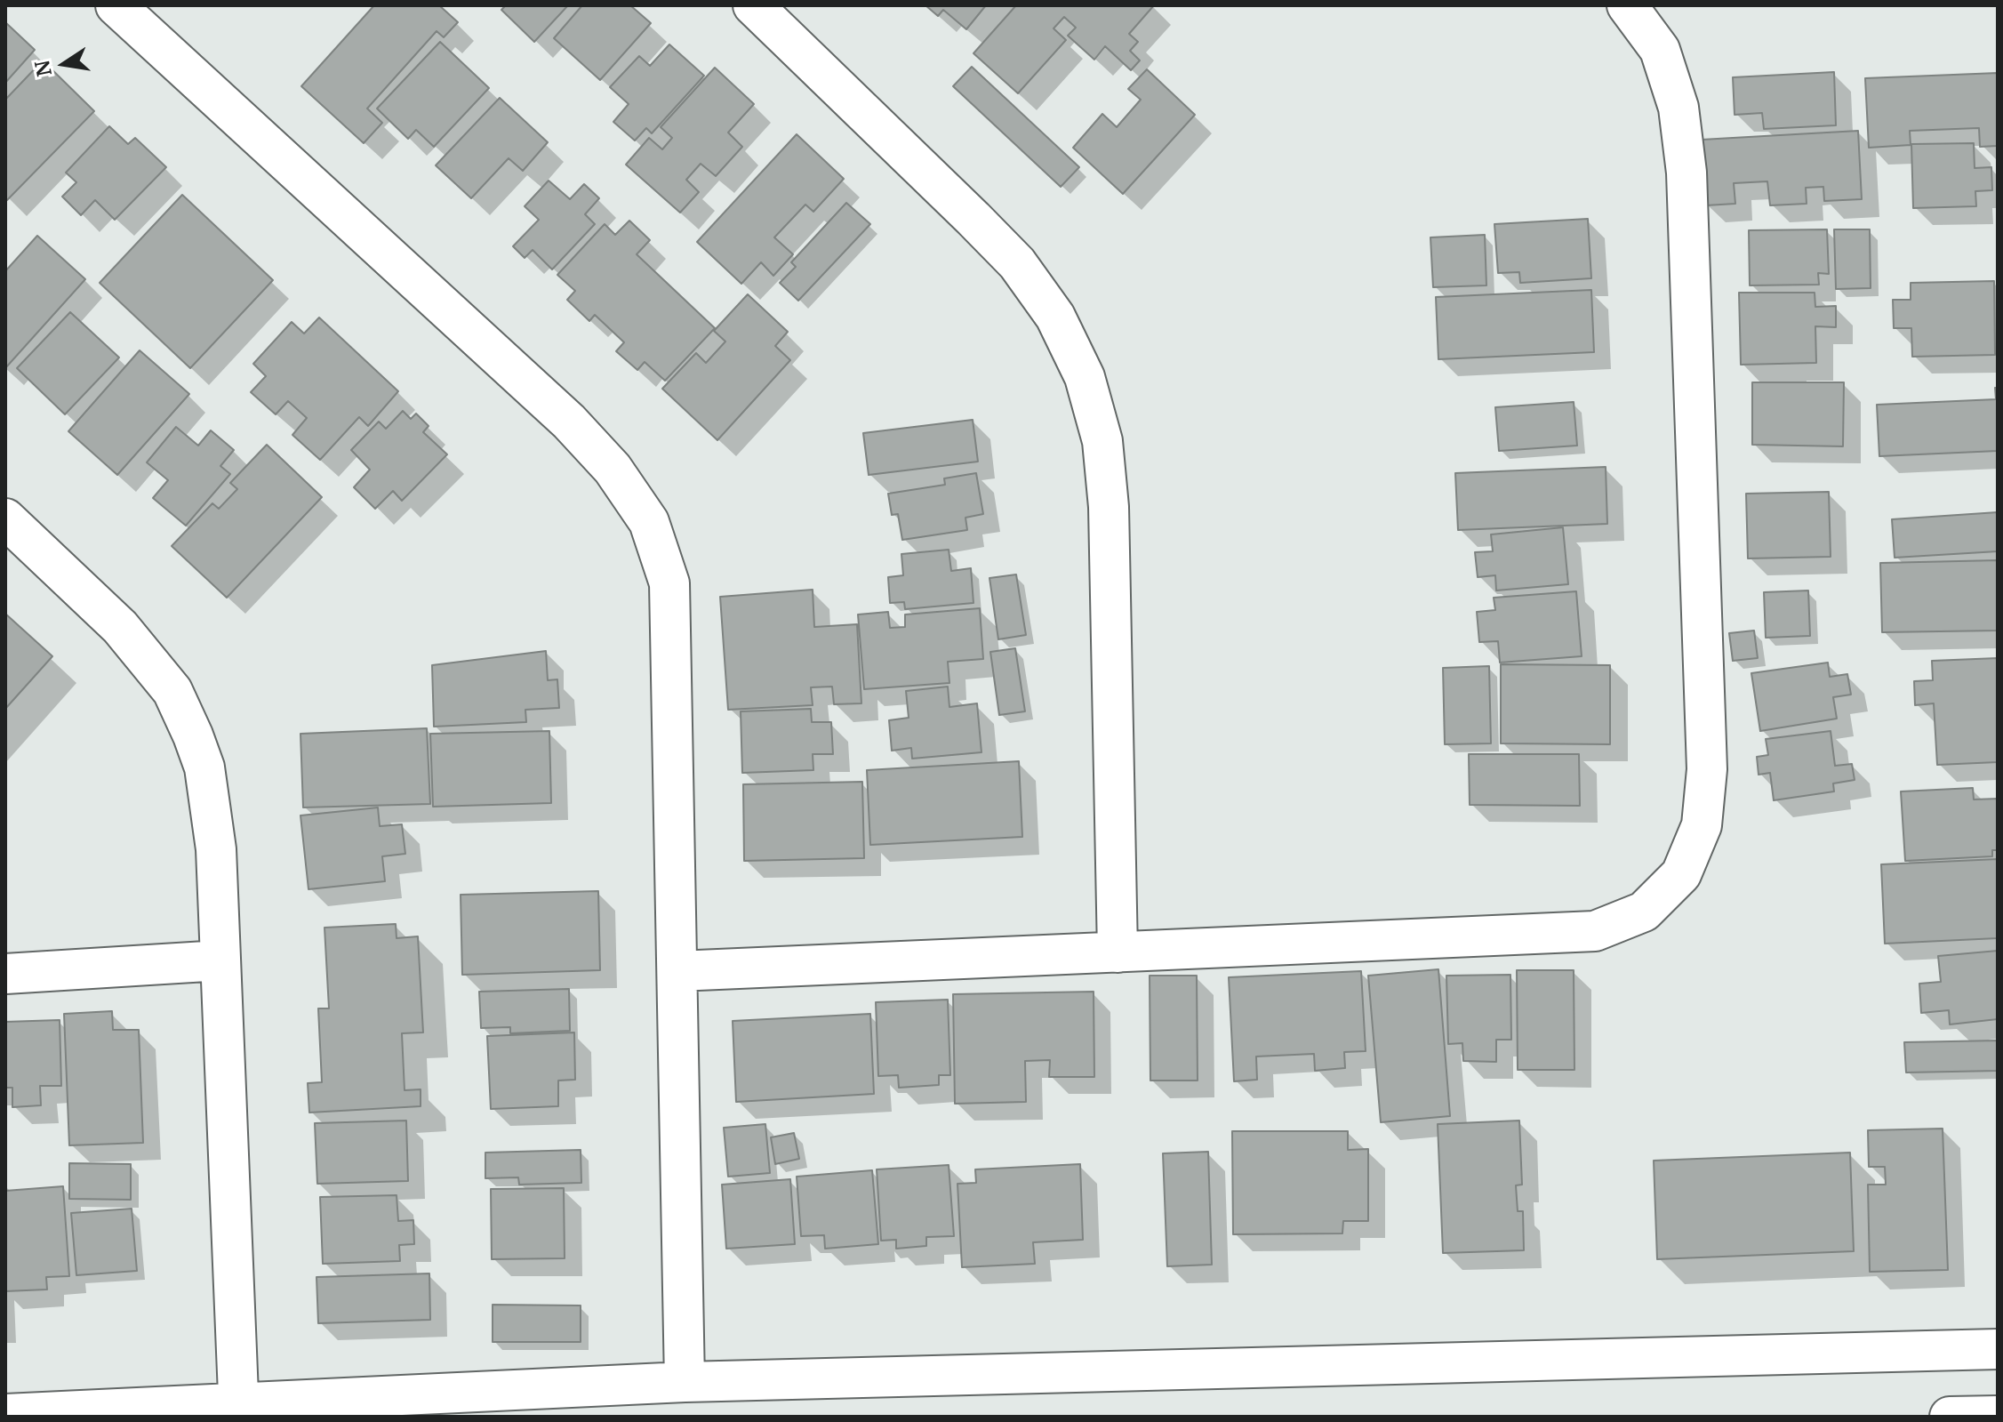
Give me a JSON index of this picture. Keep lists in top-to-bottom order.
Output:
{
  "north": "left"
}
